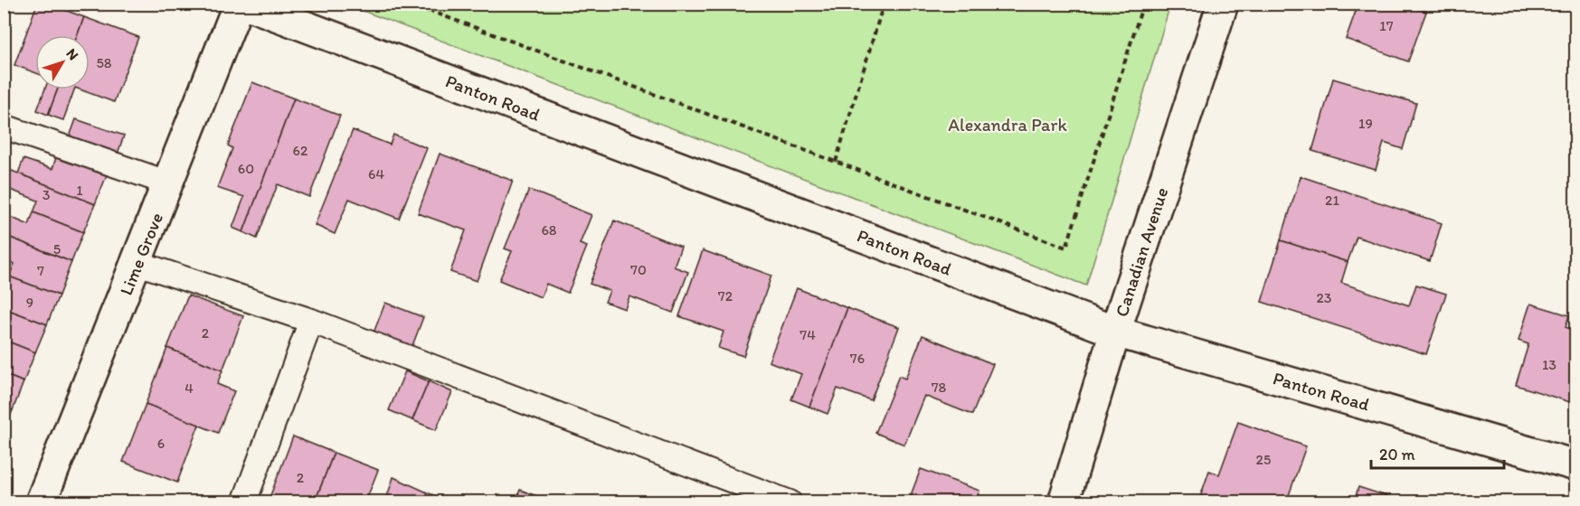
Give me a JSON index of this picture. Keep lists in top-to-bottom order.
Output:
{
  "streets": {
    "street": ["Panton Road", "Canadian Avenue", "Lime Grove"]
  },
  "crossings": [
    ["Panton Road", "Canadian Avenue"]
  ],
  "parks": ["Alexandra Park"],
  "house_numbers": [
    "17",
    "58",
    "19",
    "62",
    "60",
    "64",
    "1",
    "3",
    "21",
    "68",
    "5",
    "70",
    "7",
    "72",
    "23",
    "9",
    "2",
    "74",
    "76",
    "13",
    "78",
    "4",
    "6",
    "25",
    "2"
  ],
  "scale_bar": "20 m",
  "north": "top right"
}
